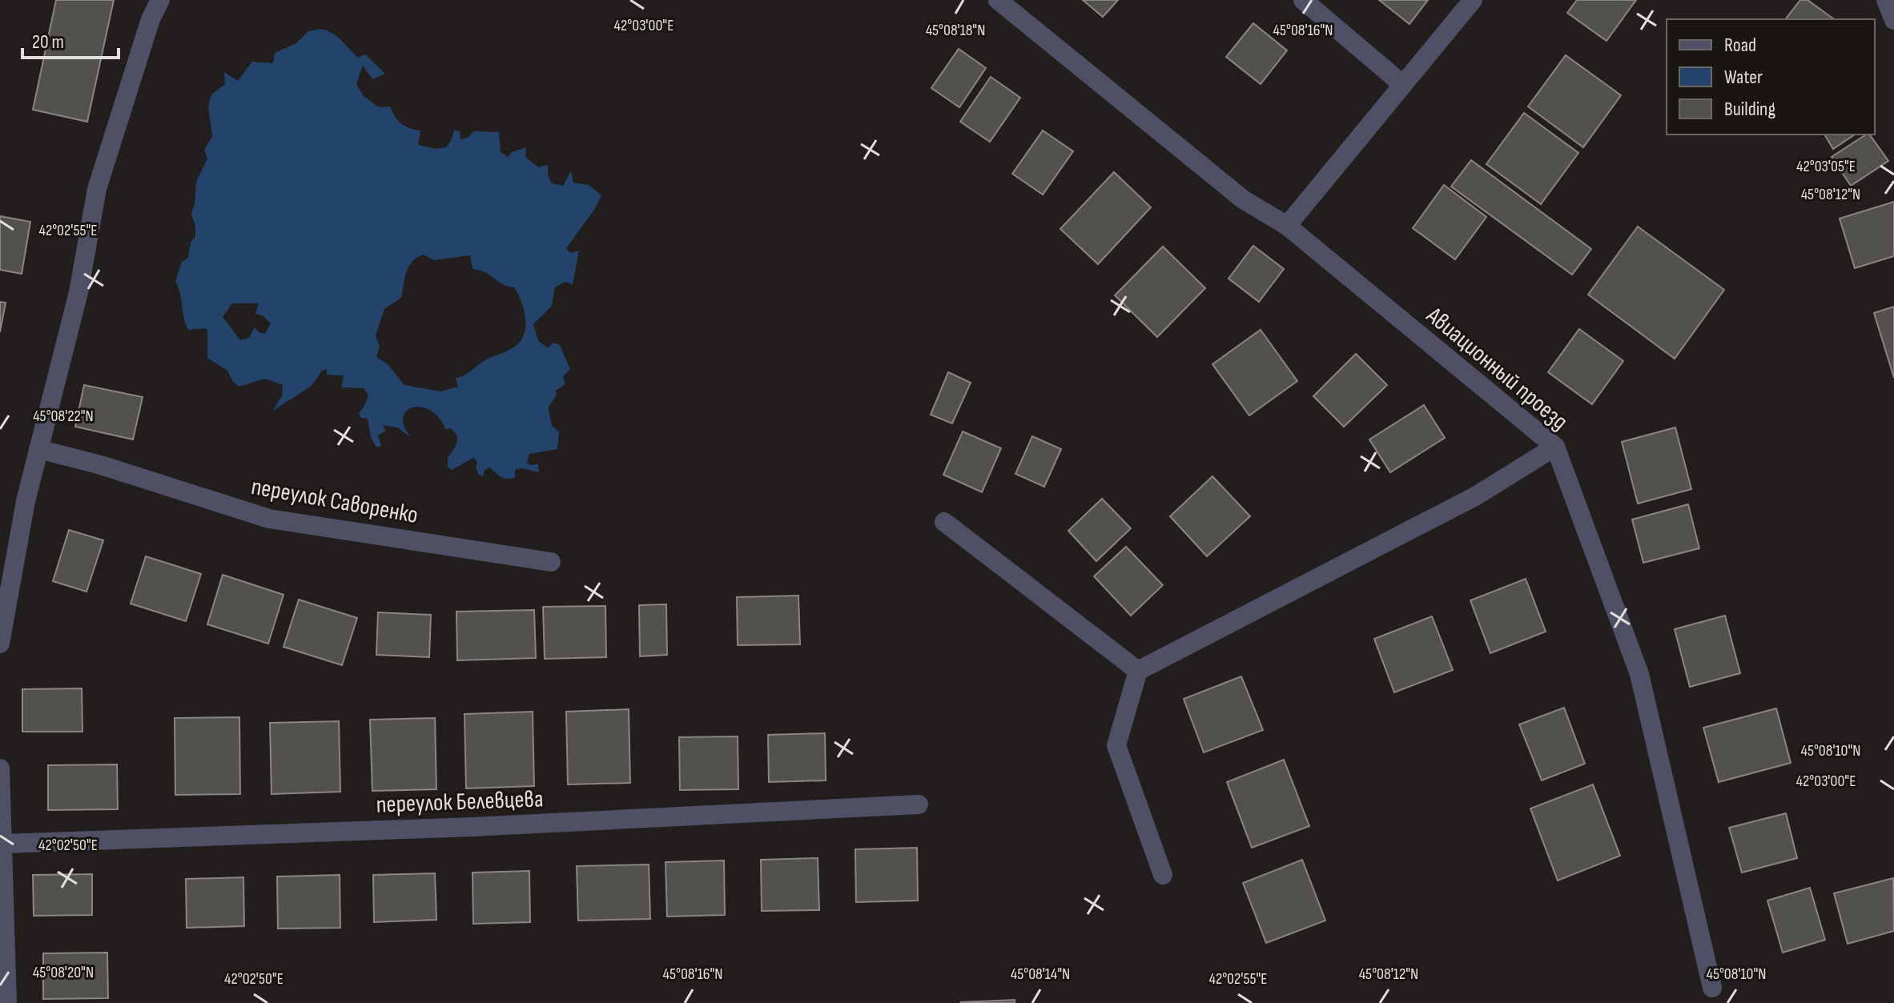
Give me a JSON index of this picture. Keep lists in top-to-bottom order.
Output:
{
  "streets": {
    "street": ["Авиационный проезд", "переулок Саворенко", "переулок Белевцева"]
  },
  "legend": ["Road", "Water", "Building"],
  "scale_bar": "20 m",
  "coordinates": [
    "42°03'00\"E",
    "45°08'18\"N",
    "45°08'16\"N",
    "42°03'05\"E",
    "45°08'12\"N",
    "42°02'55\"E",
    "45°08'22\"N",
    "45°08'10\"N",
    "42°02'50\"E",
    "45°08'20\"N",
    "45°08'14\"N"
  ]
}
